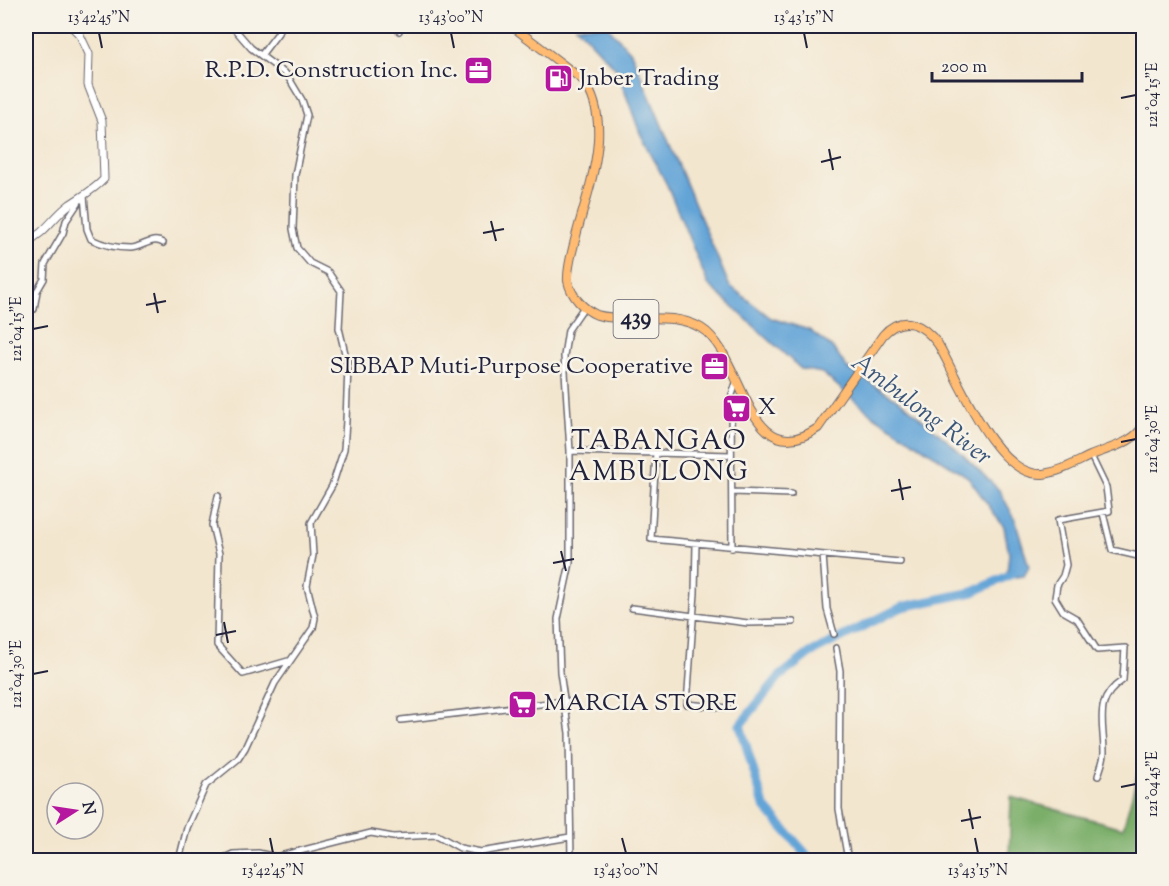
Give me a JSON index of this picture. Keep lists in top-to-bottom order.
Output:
{
  "streets": {
    "main road": ["439"]
  },
  "districts": ["TABANGAO AMBULONG"],
  "water": ["Ambulong River"],
  "places": {
    "office": ["R.P.D. Construction Inc.", "SIBBAP Muti-Purpose Cooperative"],
    "fuel station": ["Jnber Trading"],
    "supermarket": ["X", "MARCIA STORE"]
  },
  "scale_bar": "200 m",
  "north": "right",
  "coordinates": [
    "13°42'45\"N",
    "13°43'00\"N",
    "13°43'15\"N",
    "121°04'15\"E",
    "121°04'30\"E",
    "121°04'45\"E"
  ]
}
